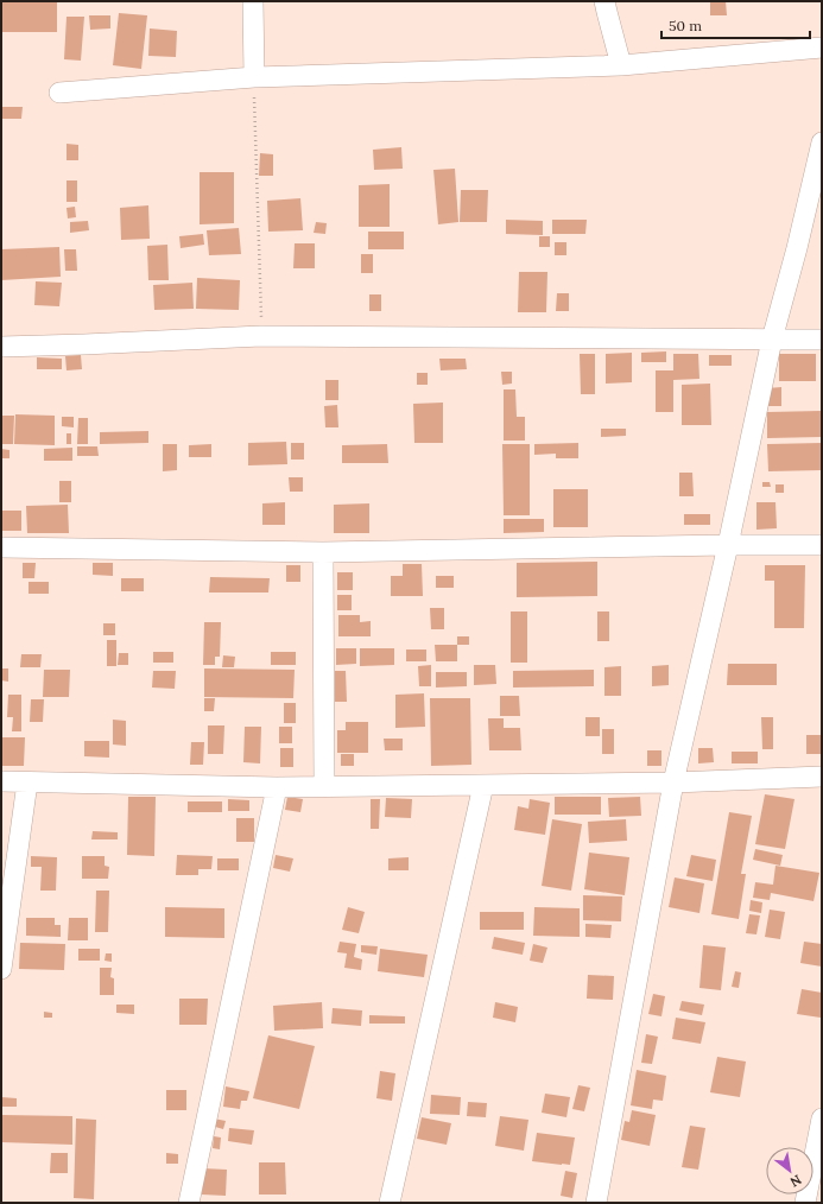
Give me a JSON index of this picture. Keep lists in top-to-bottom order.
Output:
{
  "scale_bar": "50 m",
  "north": "bottom right"
}
